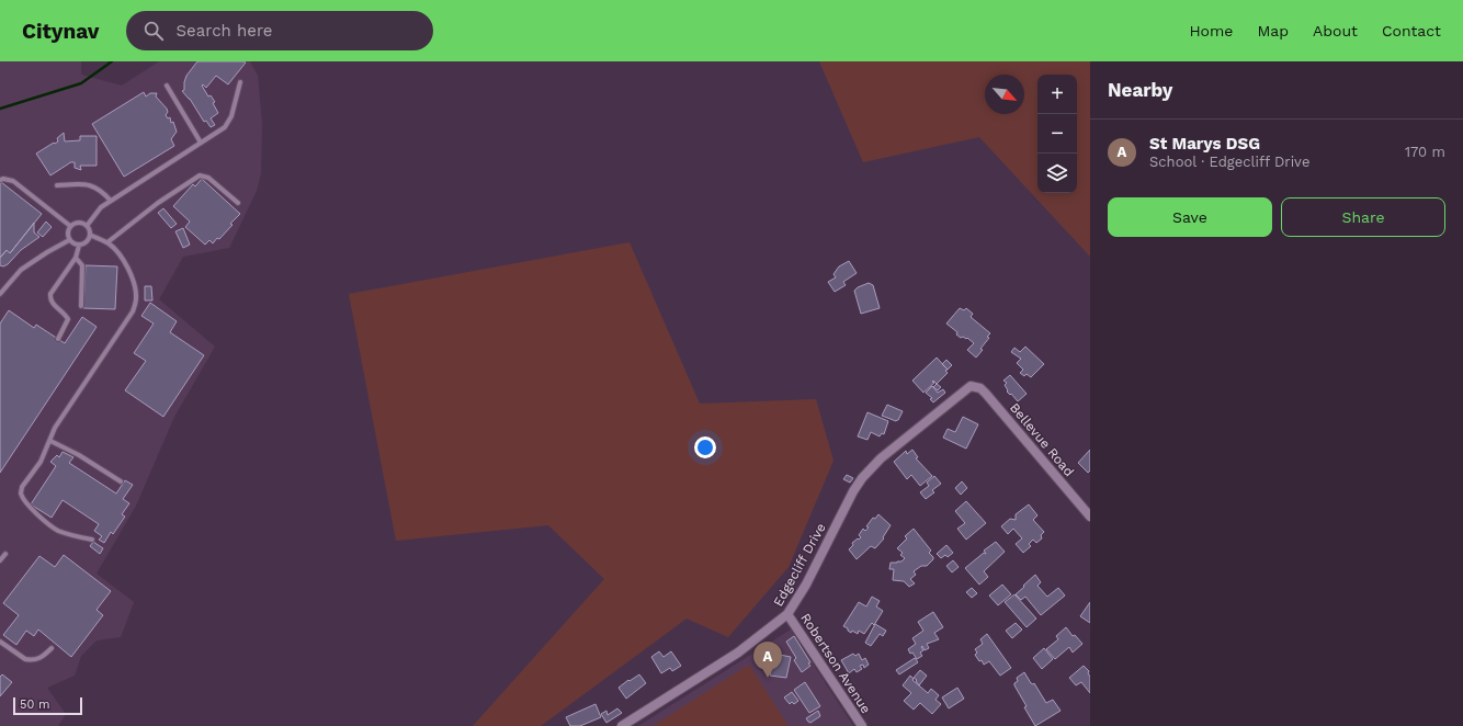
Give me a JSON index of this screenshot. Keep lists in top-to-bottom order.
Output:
{
  "streets": {
    "street": ["Bellevue Road", "Edgecliff Drive", "Robertson Avenue"]
  },
  "crossings": [
    ["Bellevue Road", "Edgecliff Drive"],
    ["Edgecliff Drive", "Robertson Avenue"]
  ],
  "scale_bar": "50 m",
  "north": "bottom right",
  "page": {
    "header": "Citynav",
    "search": "Search here",
    "nav": [
      "Home",
      "Map",
      "About",
      "Contact"
    ],
    "heading": "Nearby",
    "map_buttons": ["+", "−"],
    "list": [
      {
        "mark": "A",
        "name": "St Marys DSG",
        "note": "School · Edgecliff Drive",
        "value": "170 m"
      }
    ],
    "buttons": ["Save", "Share"],
    "pins": "A",
    "scale": "50 m"
  }
}
